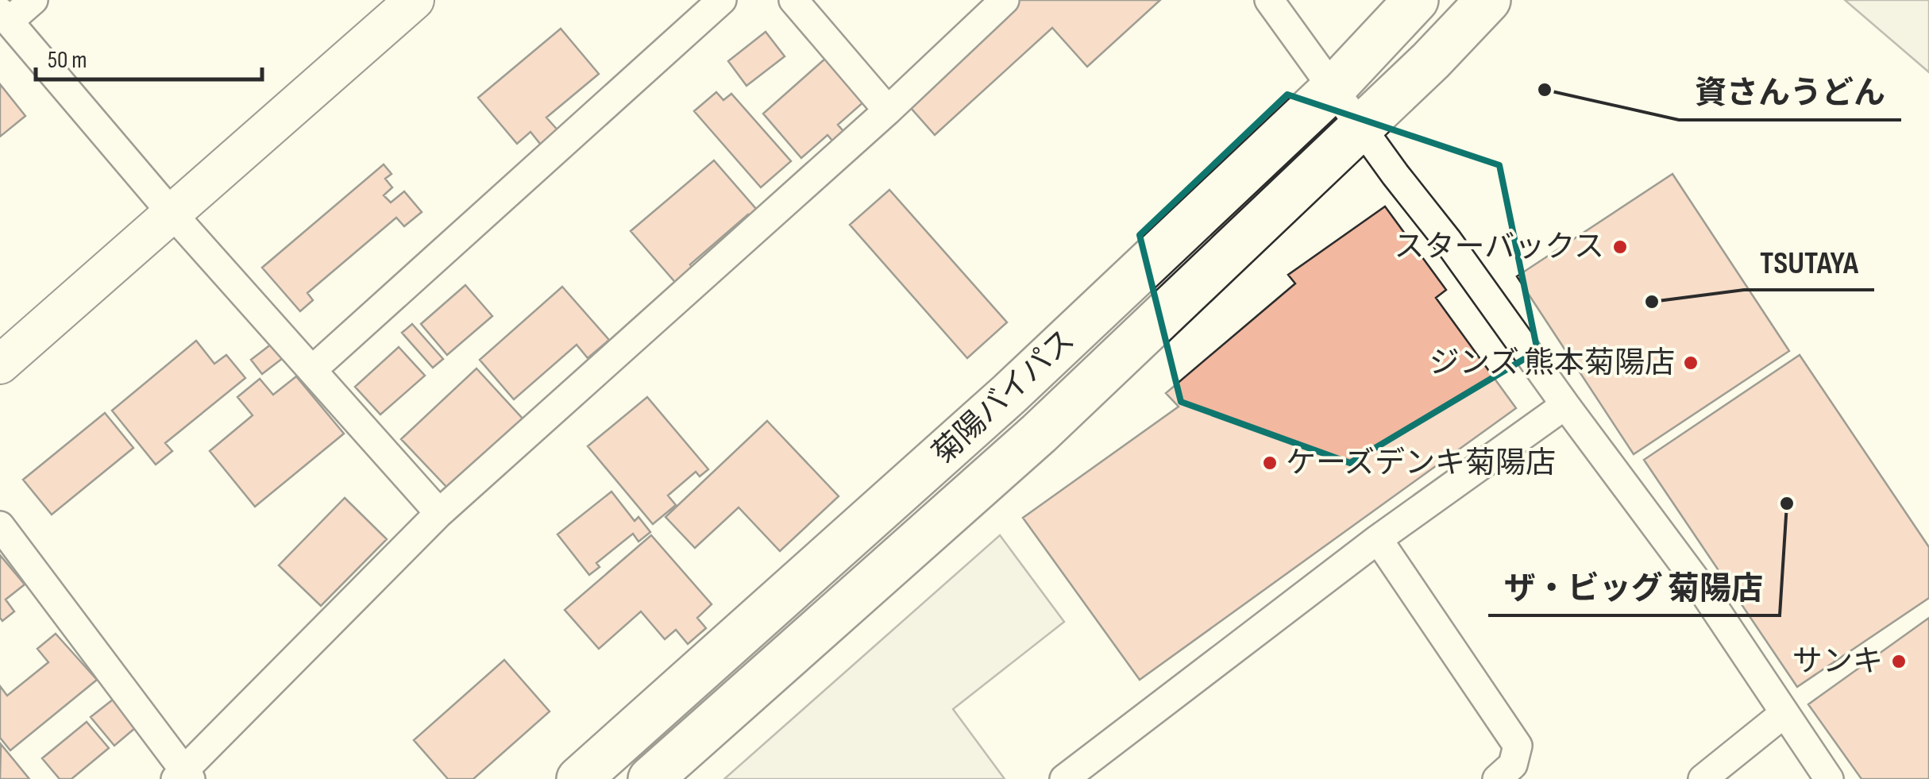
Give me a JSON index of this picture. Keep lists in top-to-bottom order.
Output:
{
  "streets": {
    "highway": ["菊陽バイパス"]
  },
  "places": [
    "資さんうどん",
    "スターバックス",
    "TSUTAYA",
    "ジンズ 熊本菊陽店",
    "ケーズデンキ菊陽店",
    "ザ・ビッグ 菊陽店",
    "サンキ"
  ],
  "scale_bar": "50 m"
}
